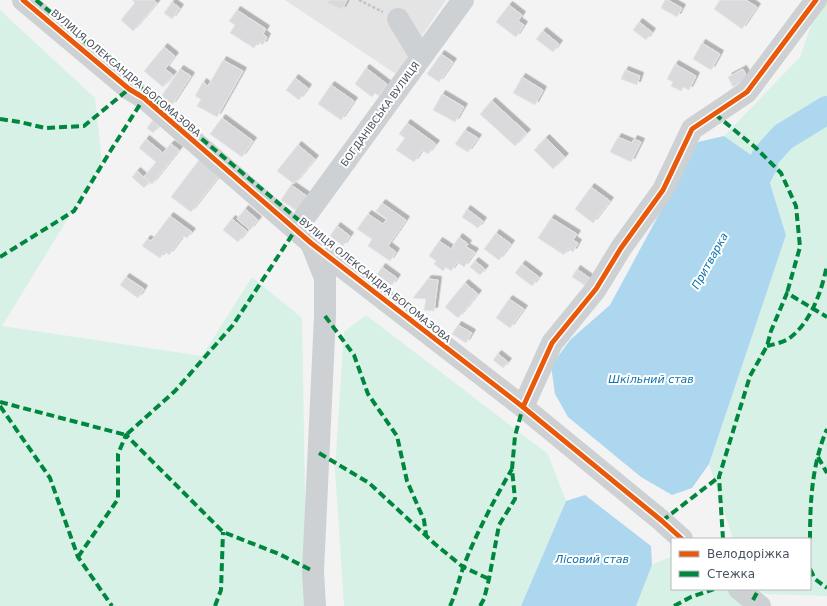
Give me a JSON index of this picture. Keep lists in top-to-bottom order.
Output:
{
  "streets": {
    "street": ["ВУЛИЦЯ ОЛЕКСАНДРА БОГОМАЗОВА", "БОГДАНІВСЬКА ВУЛИЦЯ"]
  },
  "crossings": [
    ["ВУЛИЦЯ ОЛЕКСАНДРА БОГОМАЗОВА", "БОГДАНІВСЬКА ВУЛИЦЯ"]
  ],
  "water": ["Притварка", "Шкільний став", "Лісовий став"],
  "legend": ["Велодоріжка", "Стежка"]
}
